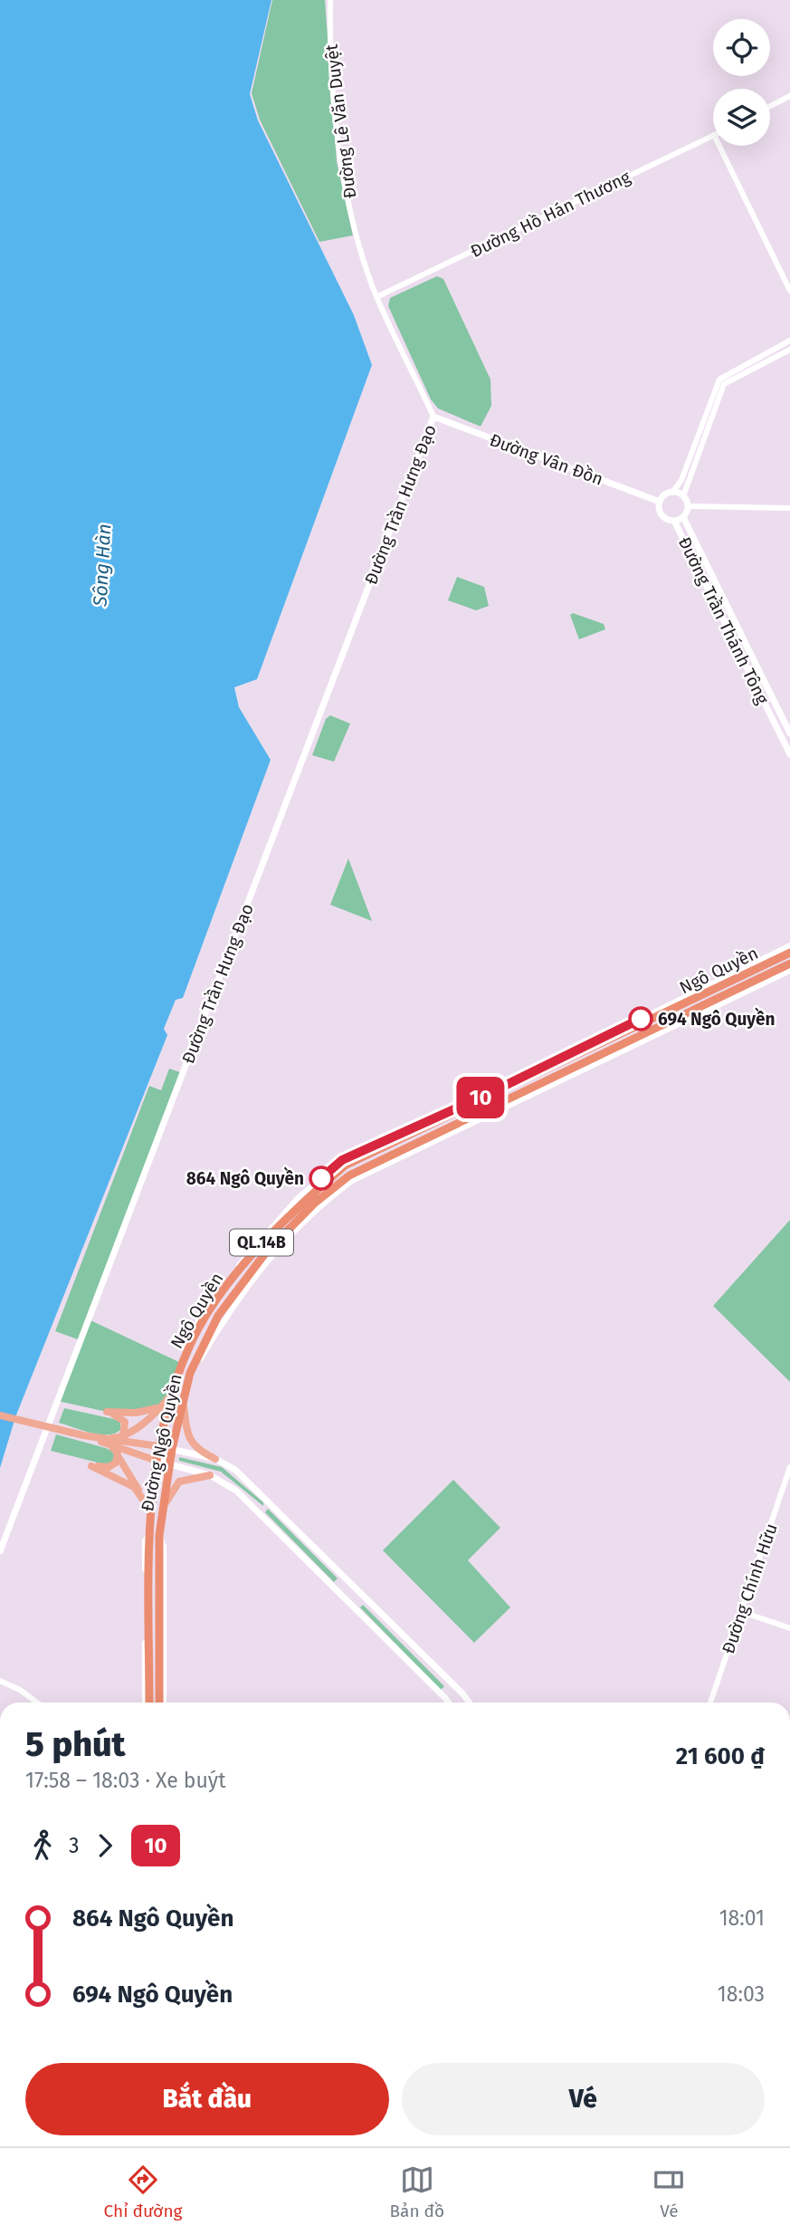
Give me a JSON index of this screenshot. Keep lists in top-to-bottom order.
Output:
{
  "streets": {
    "highway": ["Ngô Quyền", "QL.14B", "Đường Ngô Quyền"],
    "main road": ["Đường Vân Đồn", "Đường Trần Hưng Đạo", "Đường Trần Thánh Tông"],
    "street": ["Đường Lê Văn Duyệt", "Đường Hồ Hán Thương", "Đường Chính Hữu"]
  },
  "crossings": [
    ["Đường Lê Văn Duyệt", "Đường Hồ Hán Thương"],
    ["Đường Lê Văn Duyệt", "Đường Vân Đồn"],
    ["Đường Lê Văn Duyệt", "Đường Trần Hưng Đạo"],
    ["Đường Vân Đồn", "Đường Trần Hưng Đạo"],
    ["Đường Vân Đồn", "Đường Trần Thánh Tông"],
    ["Ngô Quyền", "Đường Ngô Quyền"]
  ],
  "water": ["Sông Hàn"],
  "places": ["694 Ngô Quyền", "864 Ngô Quyền"],
  "lines": ["bus line 10"],
  "page": {
    "on_map": "10",
    "heading": ["5 phút", "17:58 – 18:03 · Xe buýt", "21 600 ₫"],
    "legs": ["3", "10"],
    "list": [
      {
        "name": "864 Ngô Quyền",
        "value": "18:01"
      },
      {
        "name": "694 Ngô Quyền",
        "value": "18:03"
      }
    ],
    "buttons": ["Bắt đầu", "Vé"],
    "tabs": ["Chỉ đường", "Bản đồ", "Vé"]
  }
}
